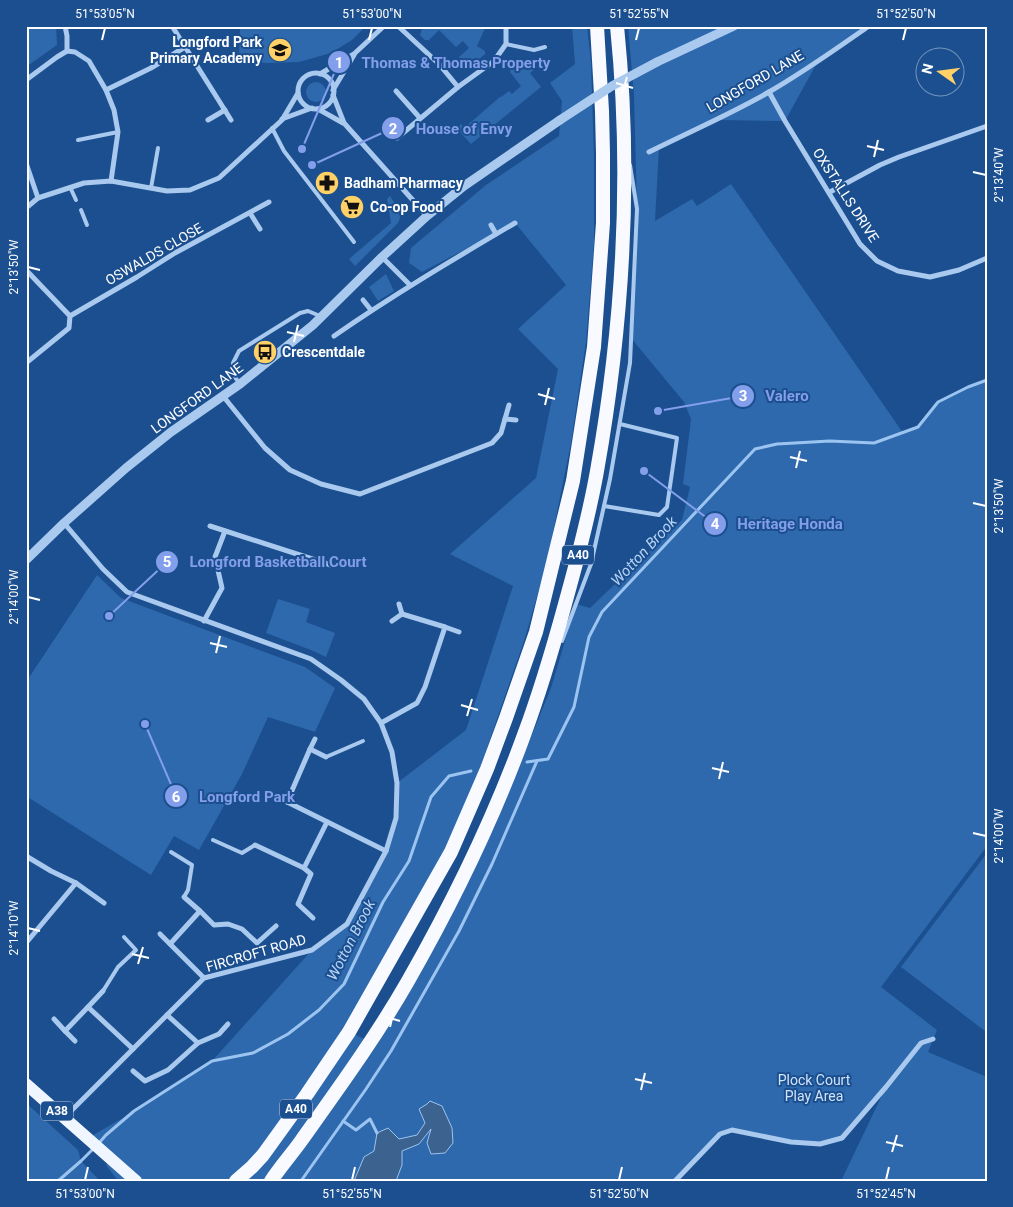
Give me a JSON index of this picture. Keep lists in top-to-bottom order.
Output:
{
  "streets": {
    "highway": ["A40"],
    "main road": ["A38"],
    "street": [
      "LONGFORD LANE",
      "OXSTALLS DRIVE",
      "OSWALDS CLOSE",
      "FIRCROFT ROAD"
    ]
  },
  "crossings": [
    ["LONGFORD LANE", "OXSTALLS DRIVE"],
    ["LONGFORD LANE", "FIRCROFT ROAD"],
    ["FIRCROFT ROAD", "A38"]
  ],
  "water": ["Wotton Brook"],
  "parks": ["Plock Court Play Area"],
  "places": {
    "school or university": ["Longford Park Primary Academy"],
    "other": [
      "Thomas & Thomas Property",
      "House of Envy",
      "Valero",
      "Heritage Honda",
      "Longford Basketball Court",
      "Longford Park"
    ],
    "pharmacy": ["Badham Pharmacy"],
    "supermarket": ["Co-op Food"],
    "bus stop": ["Crescentdale"]
  },
  "north": "left",
  "coordinates": [
    "51°53'05\"N",
    "51°53'00\"N",
    "51°52'55\"N",
    "51°52'50\"N",
    "2°13'40\"W",
    "2°13'50\"W",
    "2°14'00\"W",
    "2°14'10\"W",
    "51°52'45\"N"
  ]
}
